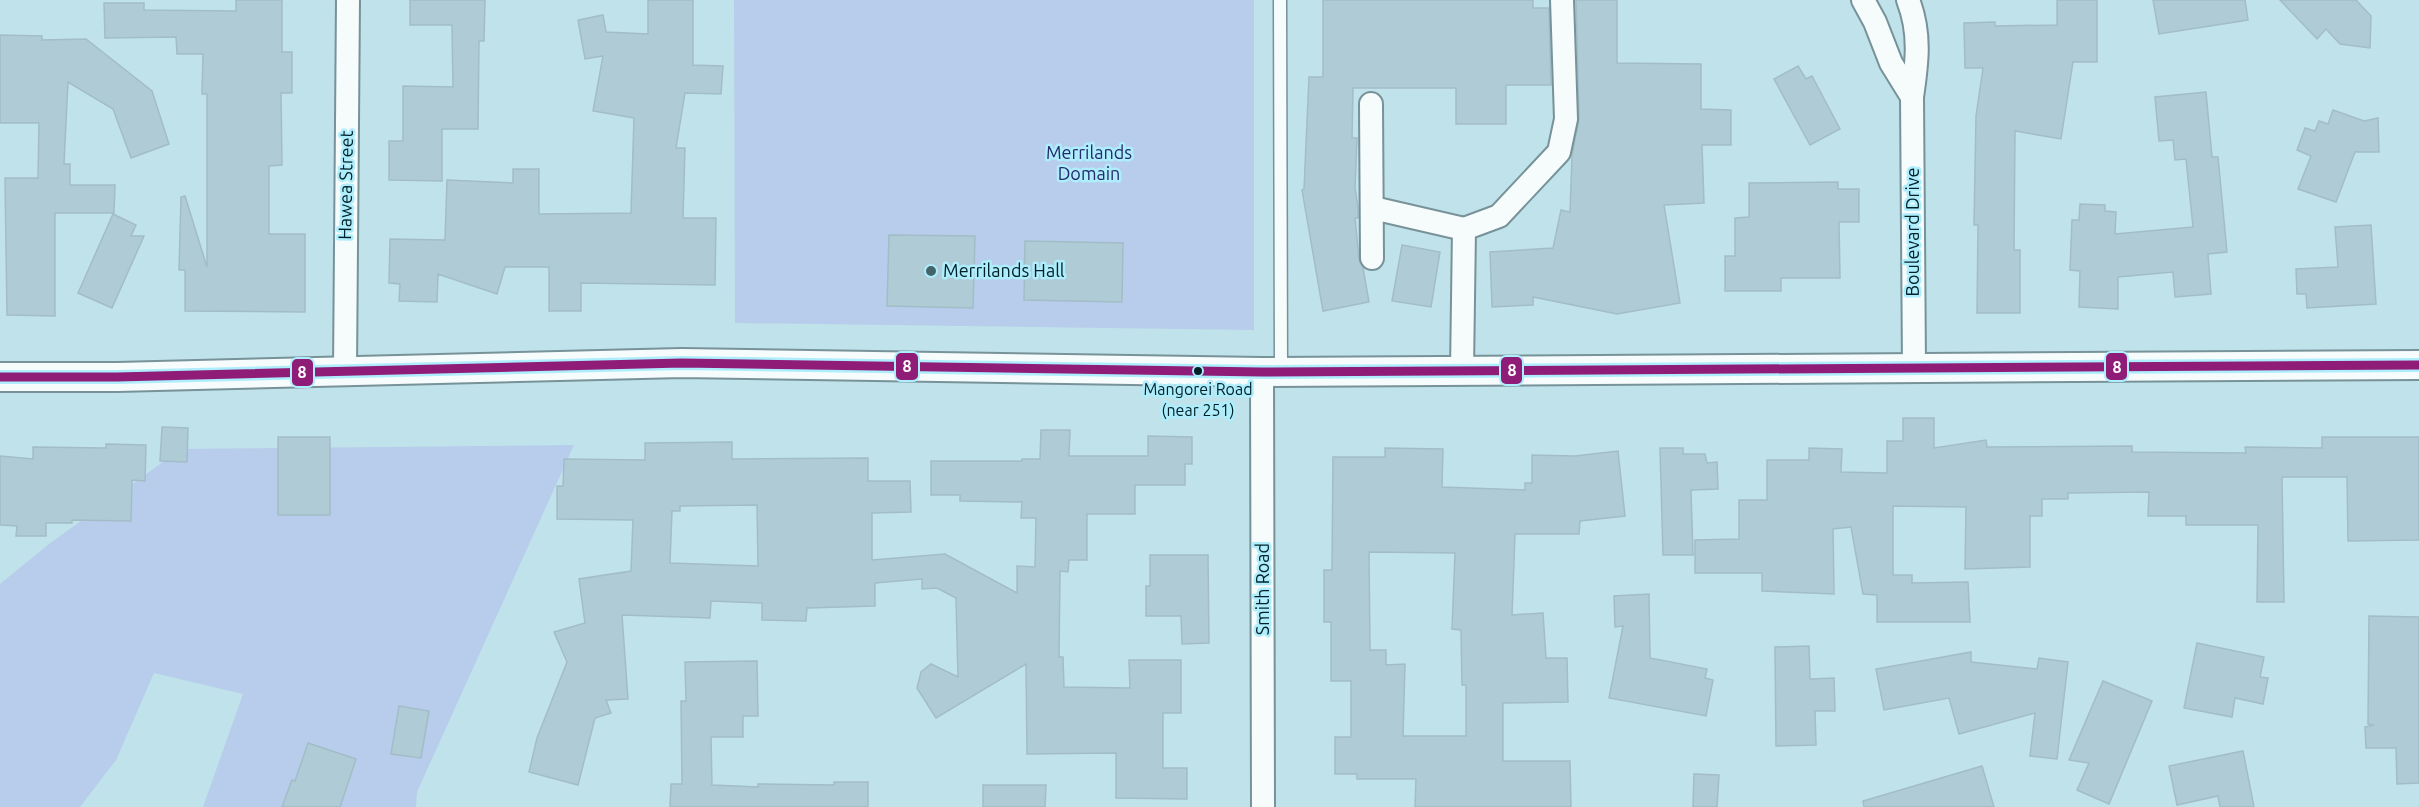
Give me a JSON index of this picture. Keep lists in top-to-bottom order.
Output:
{
  "streets": {
    "street": ["Hawea Street", "Boulevard Drive", "Smith Road"]
  },
  "parks": ["Merrilands Domain"],
  "places": ["Merrilands Hall", "Mangorei Road (near 251)"],
  "lines": ["transit line 8"]
}
